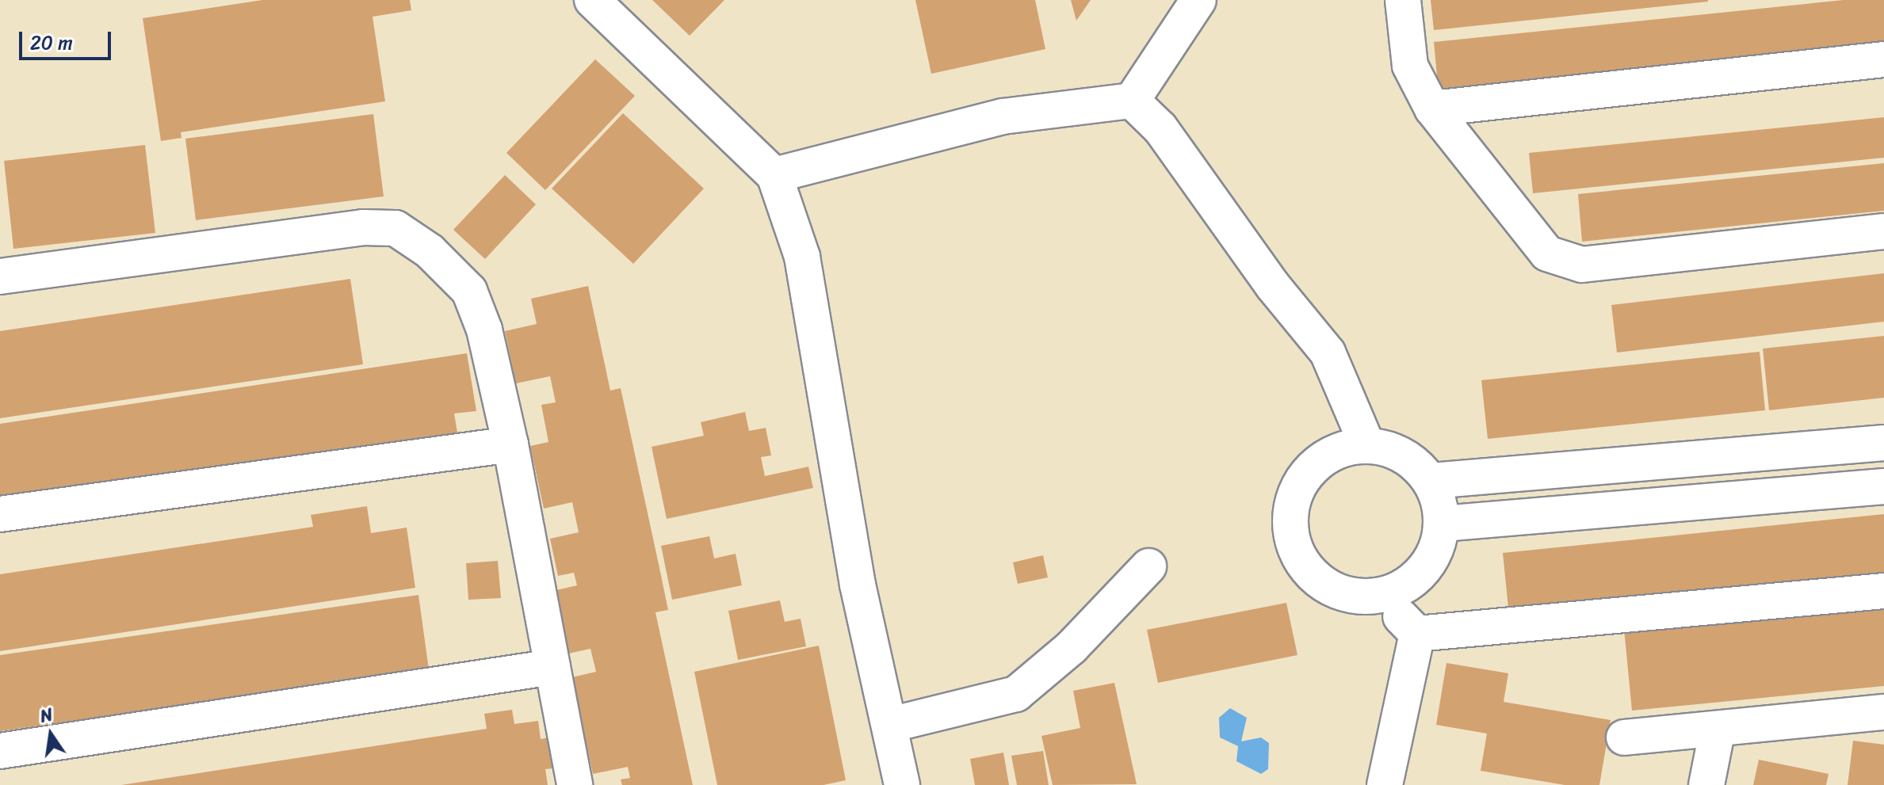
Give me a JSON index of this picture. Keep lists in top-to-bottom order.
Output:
{
  "scale_bar": "20 m",
  "north": "top"
}
